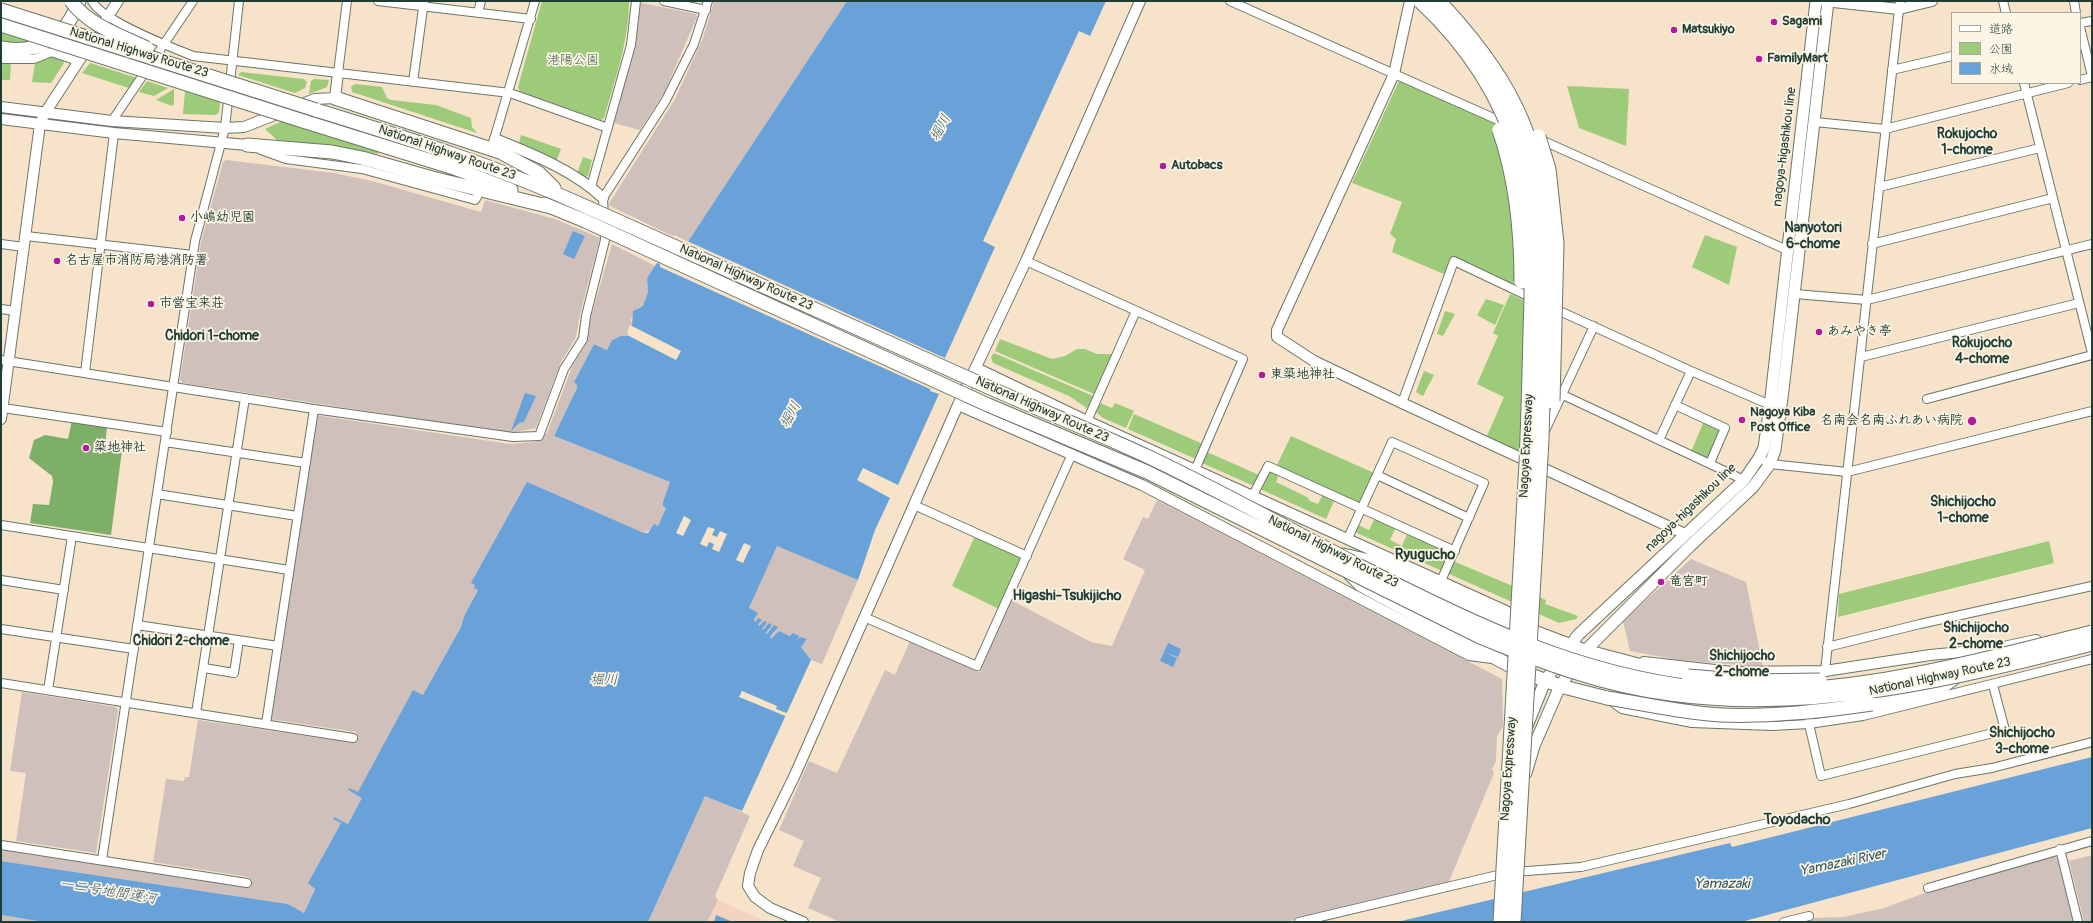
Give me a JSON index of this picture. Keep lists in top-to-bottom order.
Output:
{
  "streets": {
    "highway": ["National Highway Route 23", "Nagoya Expressway"],
    "main road": ["nagoya-higashikou line"]
  },
  "crossings": [
    ["nagoya-higashikou line", "Nagoya Expressway"]
  ],
  "districts": [
    "Rokujocho 1-chome",
    "Nanyotori 6-chome",
    "Chidori 1-chome",
    "Rokujocho 4-chome",
    "Shichijocho 1-chome",
    "Ryugucho",
    "Higashi-Tsukijicho",
    "Shichijocho 2-chome",
    "Chidori 2-chome",
    "Shichijocho 2-chome",
    "Shichijocho 3-chome",
    "Toyodacho"
  ],
  "water": [
    "堀川",
    "Yamazaki River",
    "Yamazaki",
    "一二号地間運河"
  ],
  "parks": ["港陽公園"],
  "places": [
    "Sagami",
    "Matsukiyo",
    "FamilyMart",
    "Autobacs",
    "小嶋幼児園",
    "名古屋市消防局港消防署",
    "市営宝来荘",
    "あみやき亭",
    "東築地神社",
    "Nagoya Kiba Post Office",
    "名南会名南ふれあい病院",
    "築地神社",
    "竜宮町"
  ],
  "legend": ["道路", "公園", "水域"]
}
